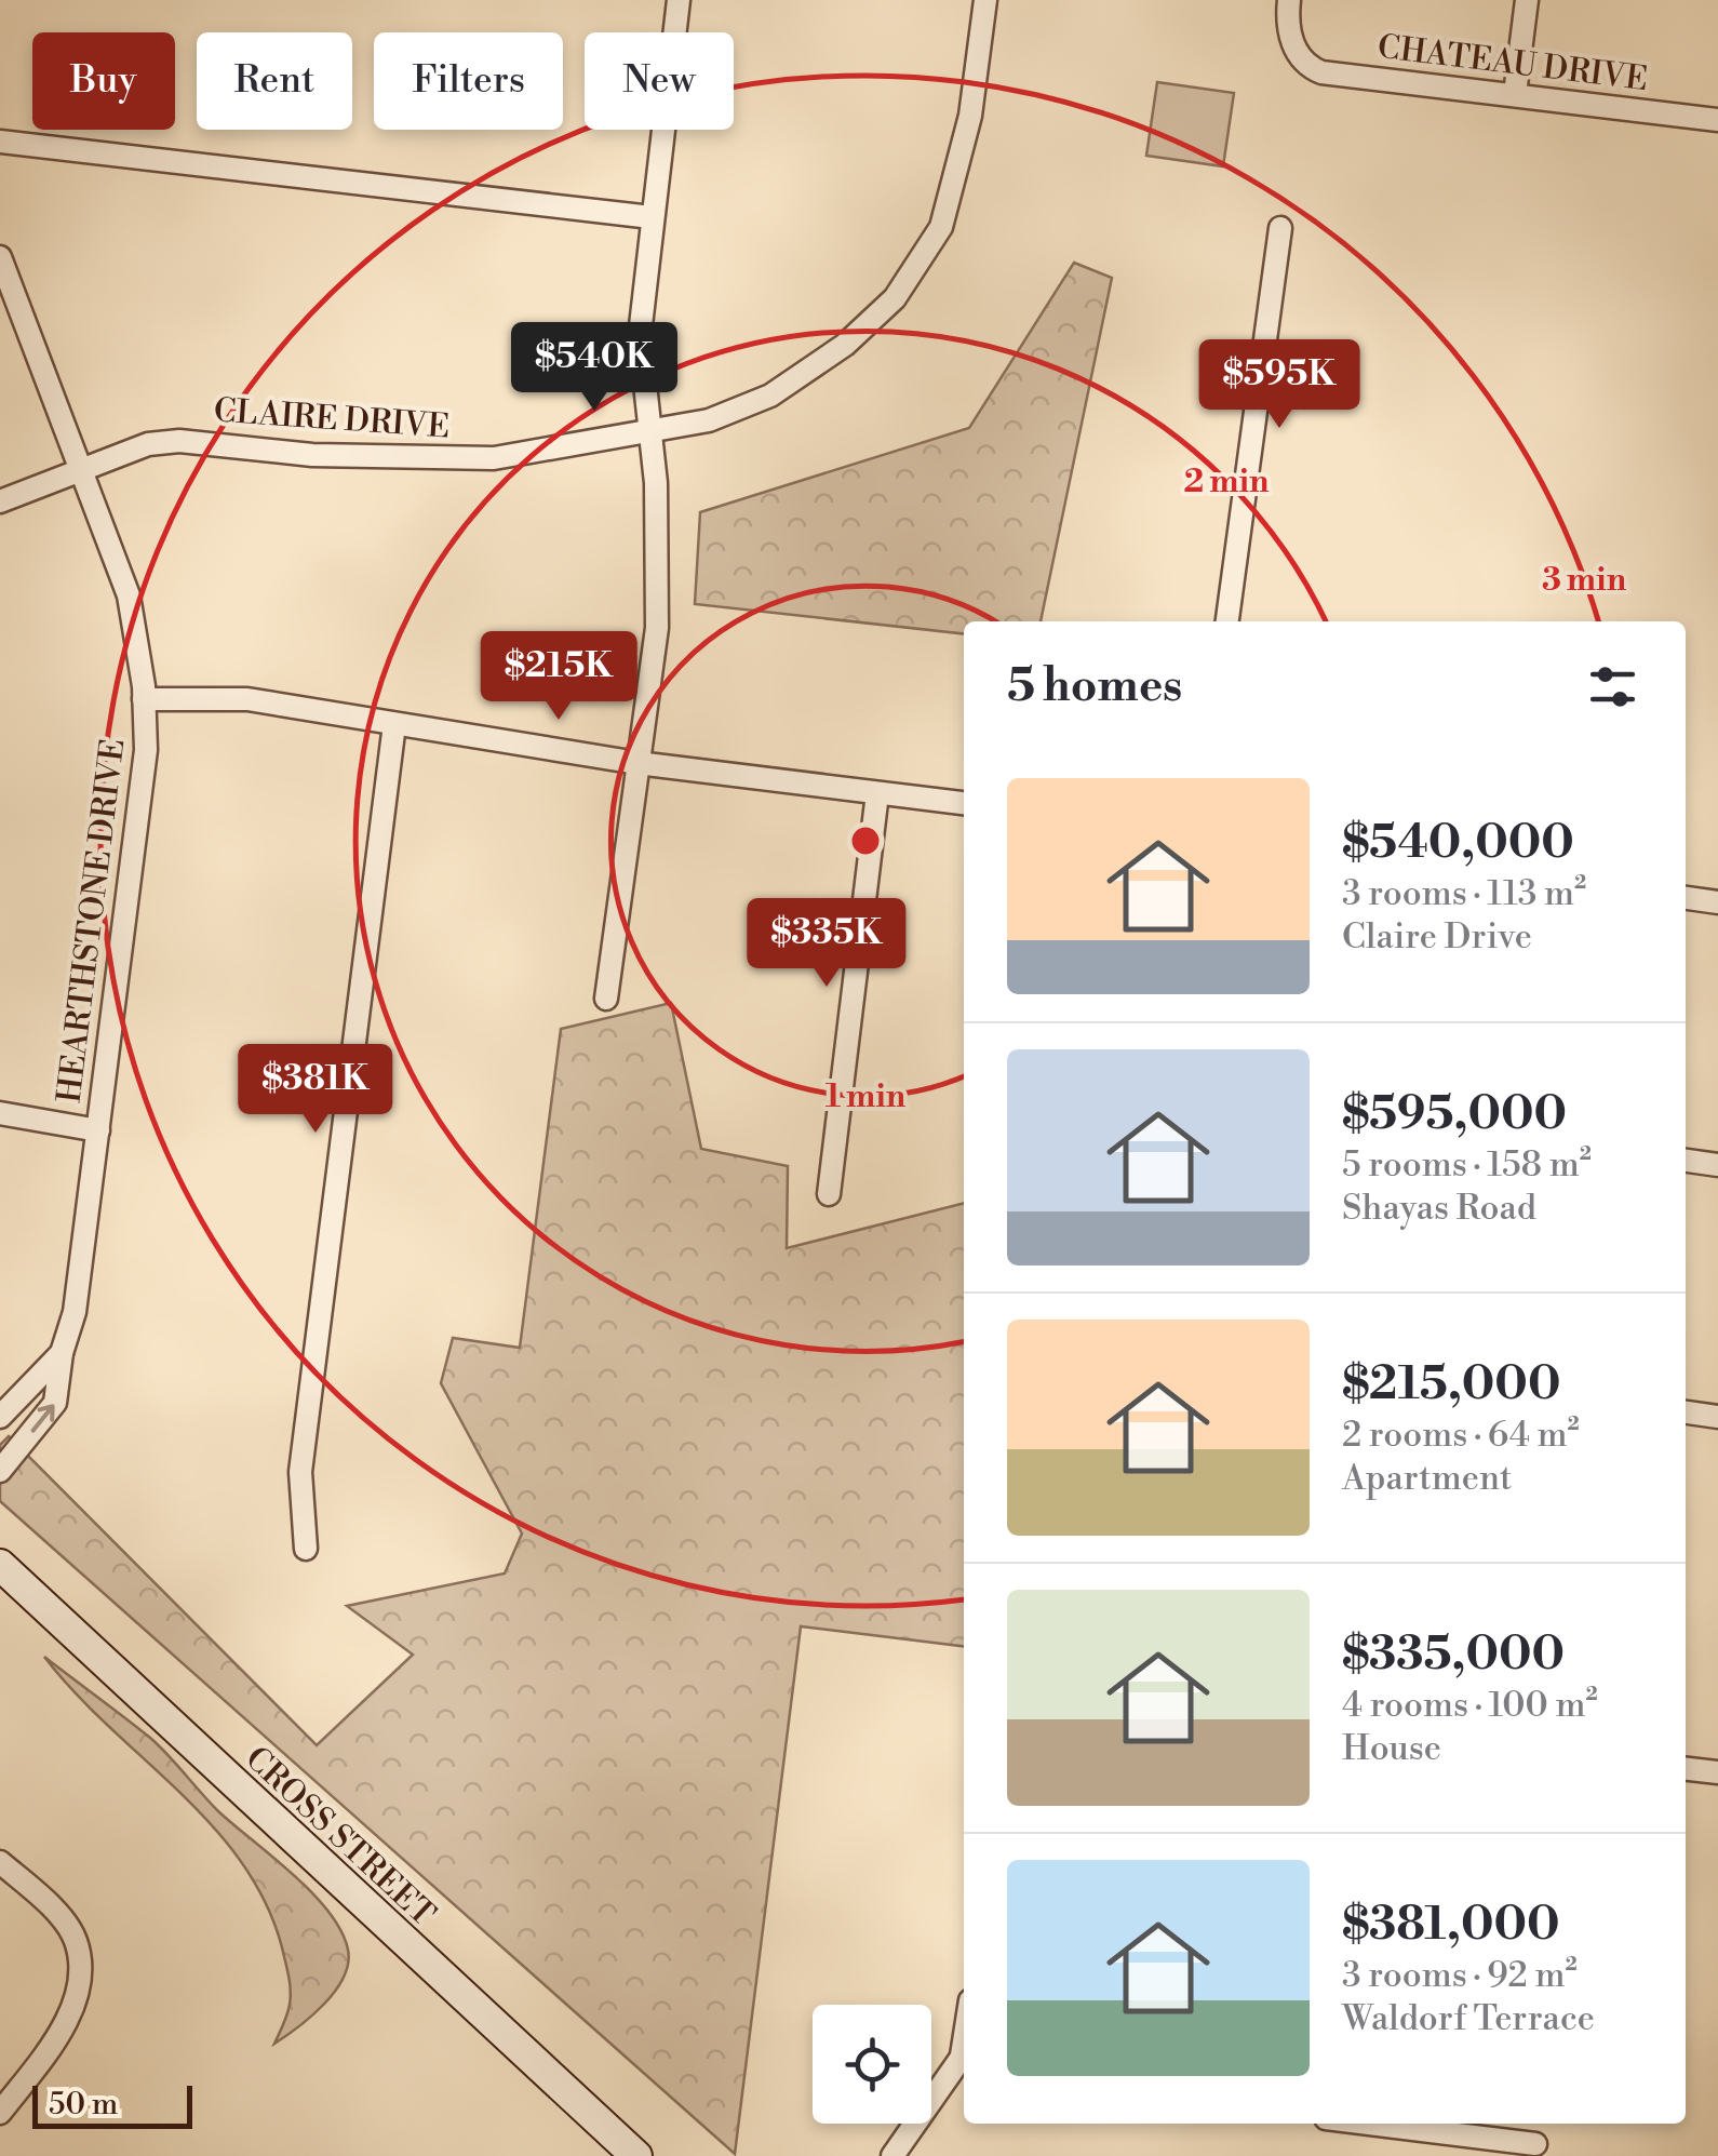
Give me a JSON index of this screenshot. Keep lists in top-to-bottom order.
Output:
{
  "streets": {
    "main road": ["CROSS STREET"],
    "street": ["CHATEAU DRIVE", "CLAIRE DRIVE", "HEARTHSTONE DRIVE"]
  },
  "crossings": [
    ["CLAIRE DRIVE", "HEARTHSTONE DRIVE"]
  ],
  "scale_bar": "50 m",
  "page": {
    "chip": [
      "Buy",
      "Rent",
      "Filters",
      "New"
    ],
    "price": [
      "$540K",
      "$595K",
      "$215K",
      "$335K",
      "$381K"
    ],
    "heading": "5 homes",
    "list": [
      {
        "name": "$540,000",
        "note": "3 rooms · 113 m² · Claire Drive"
      },
      {
        "name": "$595,000",
        "note": "5 rooms · 158 m² · Shayas Road"
      },
      {
        "name": "$215,000",
        "note": "2 rooms · 64 m² · Apartment"
      },
      {
        "name": "$335,000",
        "note": "4 rooms · 100 m² · House"
      },
      {
        "name": "$381,000",
        "note": "3 rooms · 92 m² · Waldorf Terrace"
      }
    ],
    "scale": "50 m"
  },
  "rings": ["2 min", "3 min", "1 min"]
}
